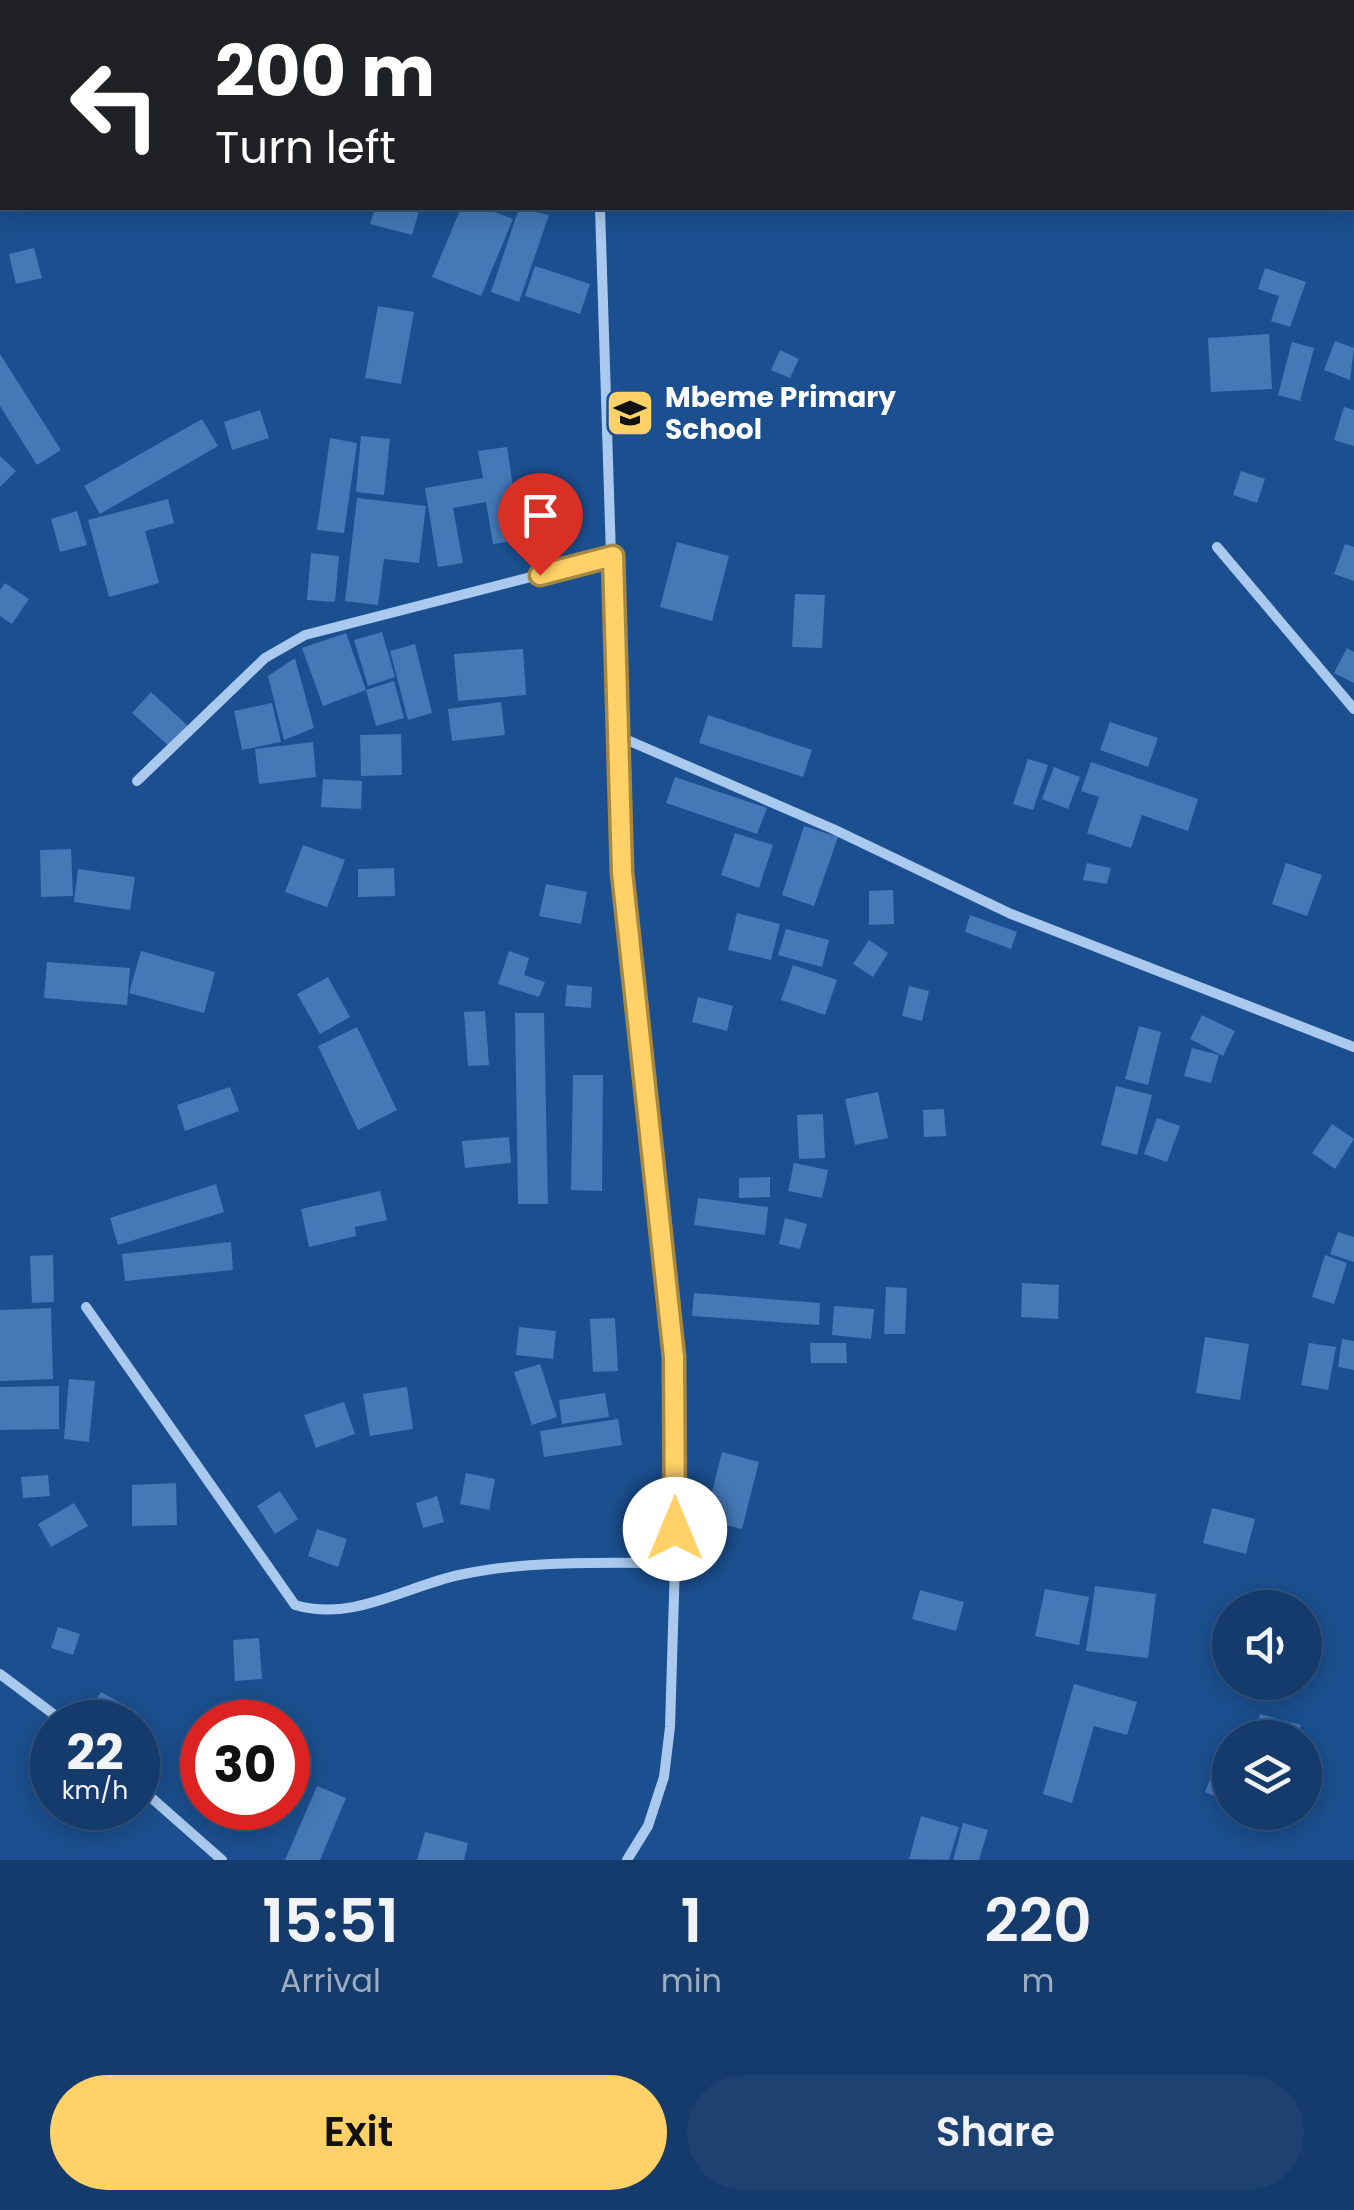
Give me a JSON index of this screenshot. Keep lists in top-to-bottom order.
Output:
{
  "places": {
    "school or university": ["Mbeme Primary School"]
  },
  "page": {
    "turn": ["200 m", "Turn left"],
    "speed": "22 km/h",
    "limit": "30",
    "eta": [
      "15:51",
      "Arrival",
      "1",
      "min",
      "220",
      "m"
    ],
    "buttons": ["Exit", "Share"]
  }
}
